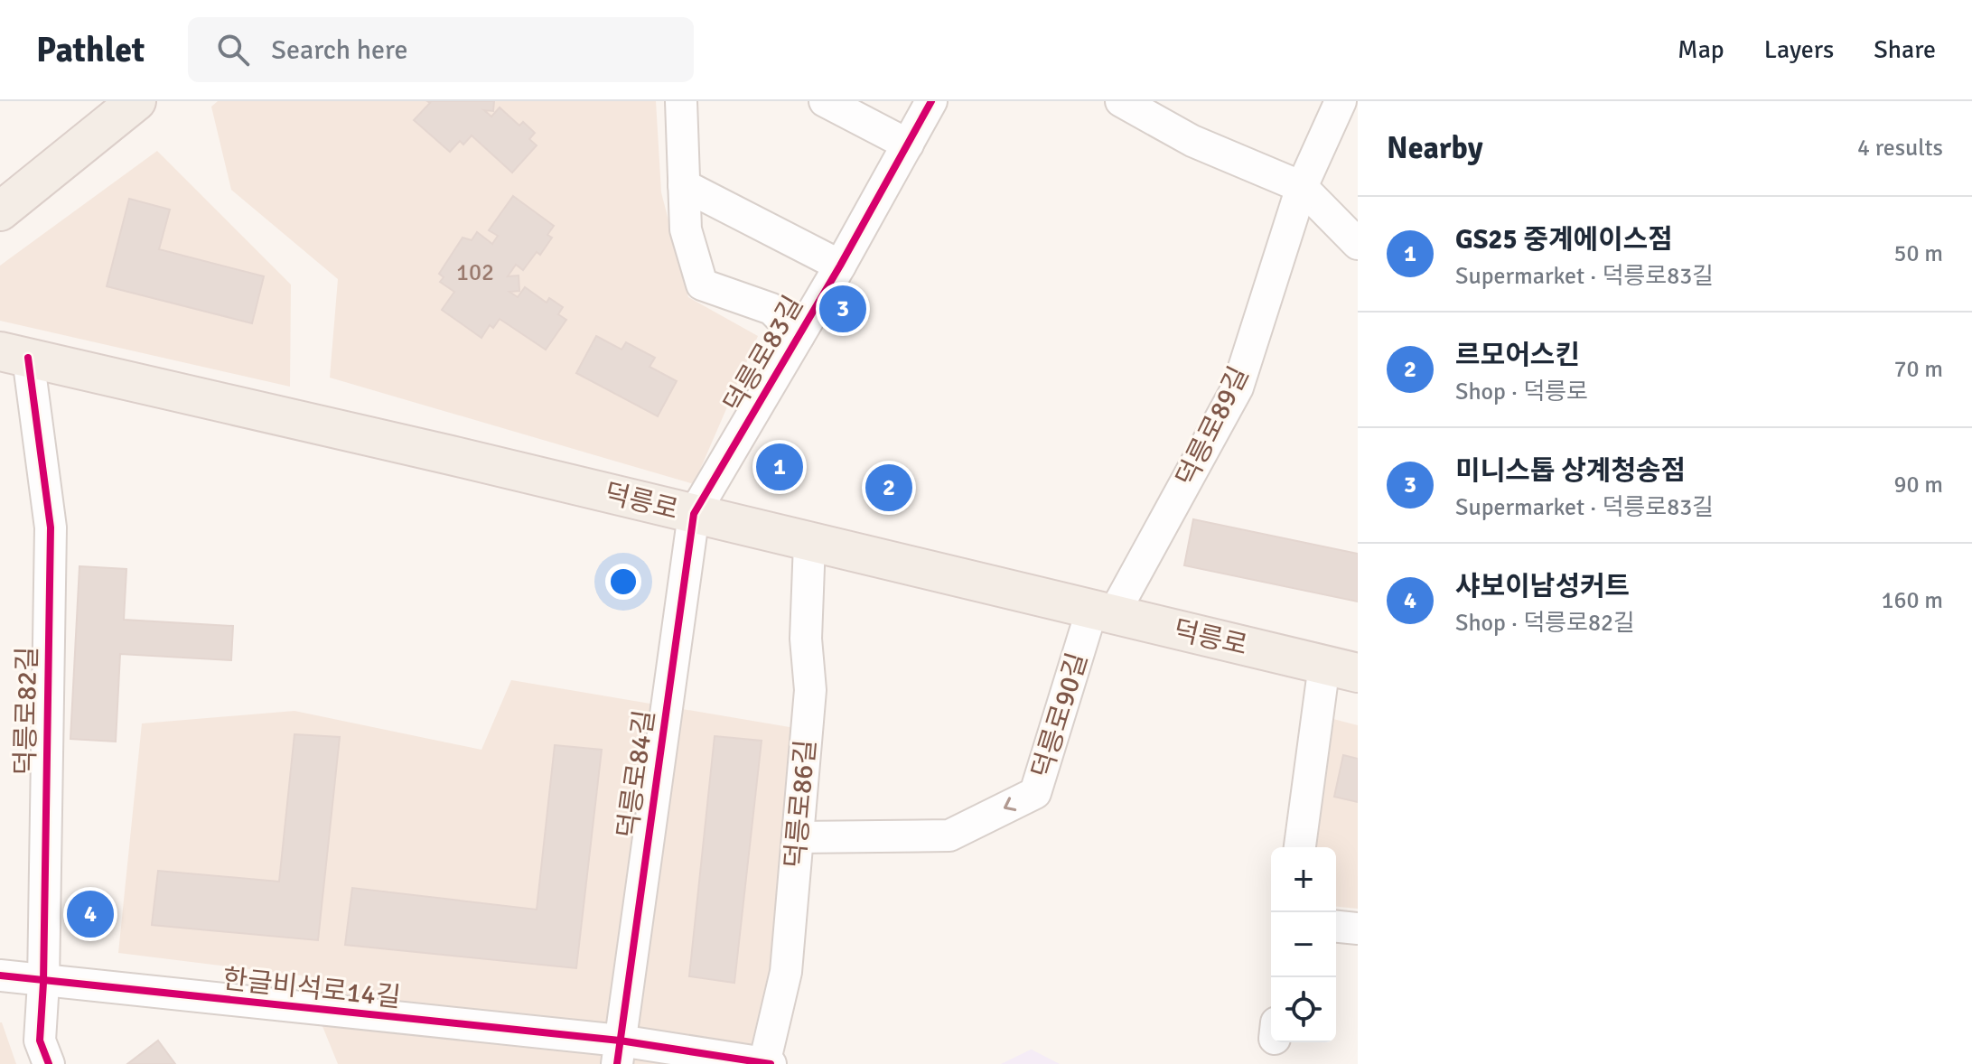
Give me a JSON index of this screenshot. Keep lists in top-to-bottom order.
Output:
{
  "streets": {
    "main road": ["덕릉로"],
    "street": [
      "덕릉로83길",
      "덕릉로89길",
      "덕릉로82길",
      "덕릉로90길",
      "덕릉로84길",
      "덕릉로86길",
      "한글비석로14길"
    ]
  },
  "crossings": [
    ["덕릉로83길", "덕릉로"],
    ["덕릉로83길", "덕릉로84길"],
    ["덕릉로89길", "덕릉로"],
    ["덕릉로89길", "덕릉로90길"],
    ["덕릉로", "덕릉로82길"],
    ["덕릉로", "덕릉로90길"],
    ["덕릉로", "덕릉로84길"],
    ["덕릉로", "덕릉로86길"],
    ["덕릉로82길", "한글비석로14길"],
    ["덕릉로90길", "덕릉로86길"],
    ["덕릉로84길", "한글비석로14길"]
  ],
  "one_way": ["덕릉로90길"],
  "house_numbers": ["102"],
  "page": {
    "header": "Pathlet",
    "search": "Search here",
    "nav": ["Map", "Layers", "Share"],
    "heading": ["Nearby", "4 results"],
    "list": [
      {
        "mark": "1",
        "name": "GS25 중계에이스점",
        "note": "Supermarket · 덕릉로83길",
        "value": "50 m"
      },
      {
        "mark": "2",
        "name": "르모어스킨",
        "note": "Shop · 덕릉로",
        "value": "70 m"
      },
      {
        "mark": "3",
        "name": "미니스톱 상계청송점",
        "note": "Supermarket · 덕릉로83길",
        "value": "90 m"
      },
      {
        "mark": "4",
        "name": "샤보이남성커트",
        "note": "Shop · 덕릉로82길",
        "value": "160 m"
      }
    ],
    "pins": [
      "3",
      "1",
      "2",
      "4"
    ],
    "map_buttons": ["+", "−"]
  }
}
